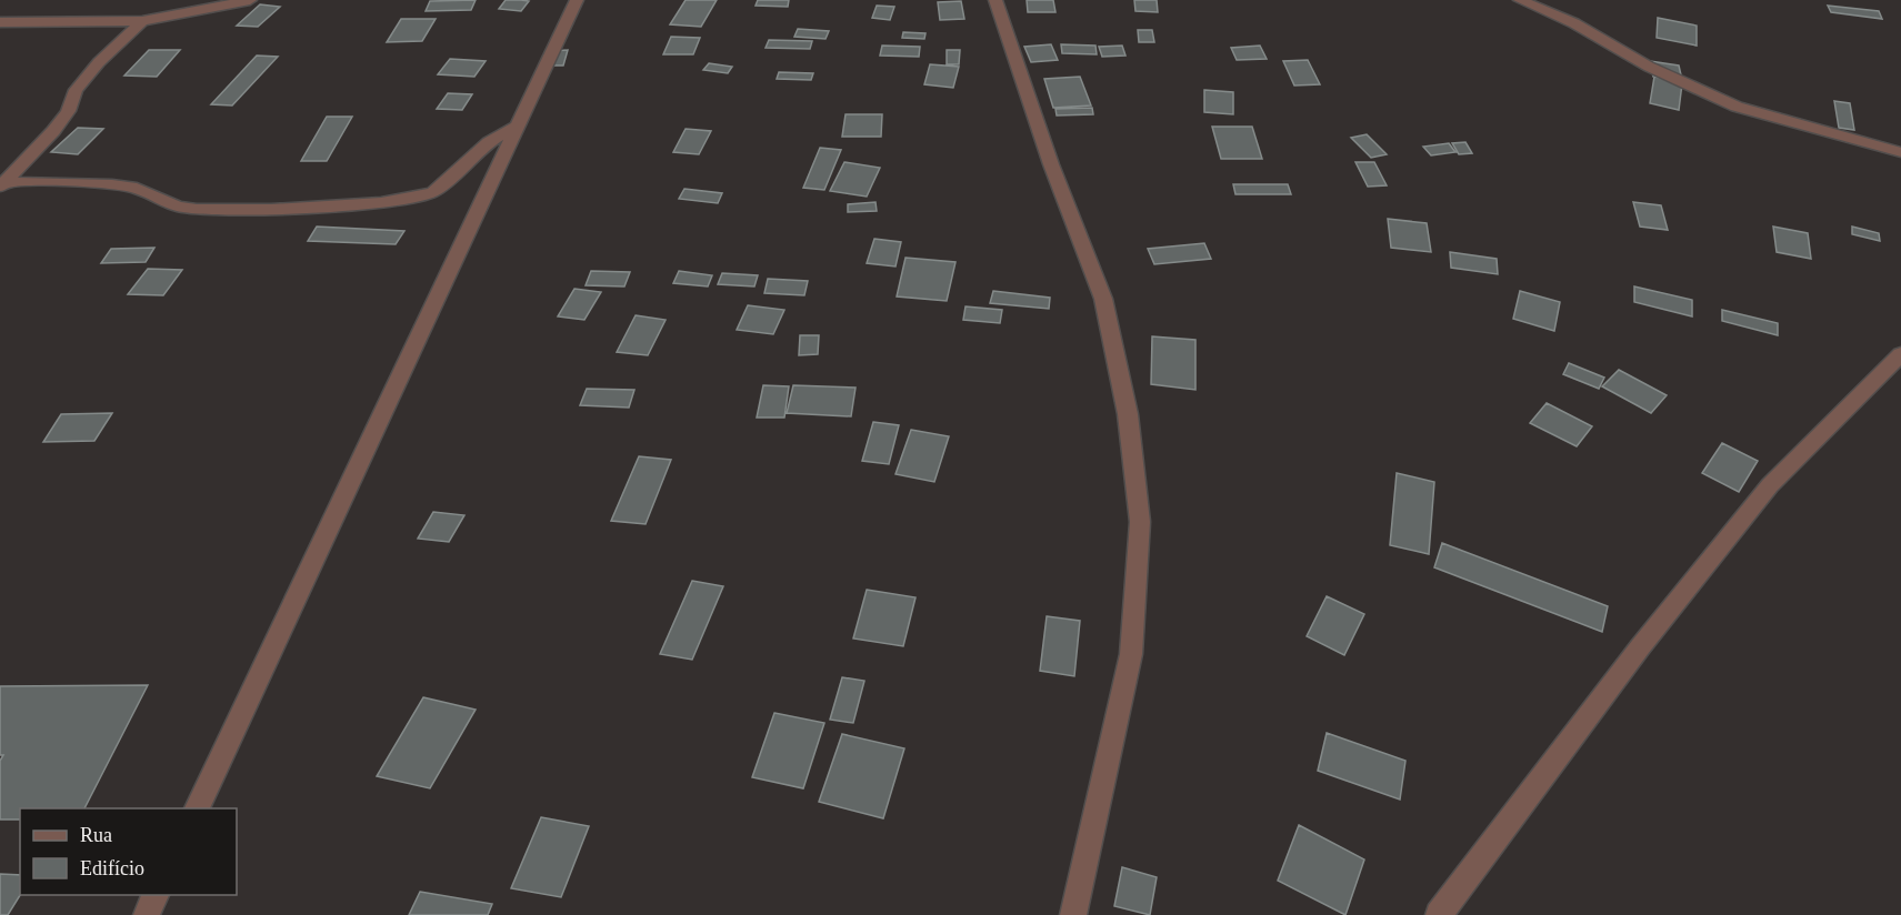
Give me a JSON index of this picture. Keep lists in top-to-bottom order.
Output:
{
  "legend": ["Rua", "Edifício"]
}
